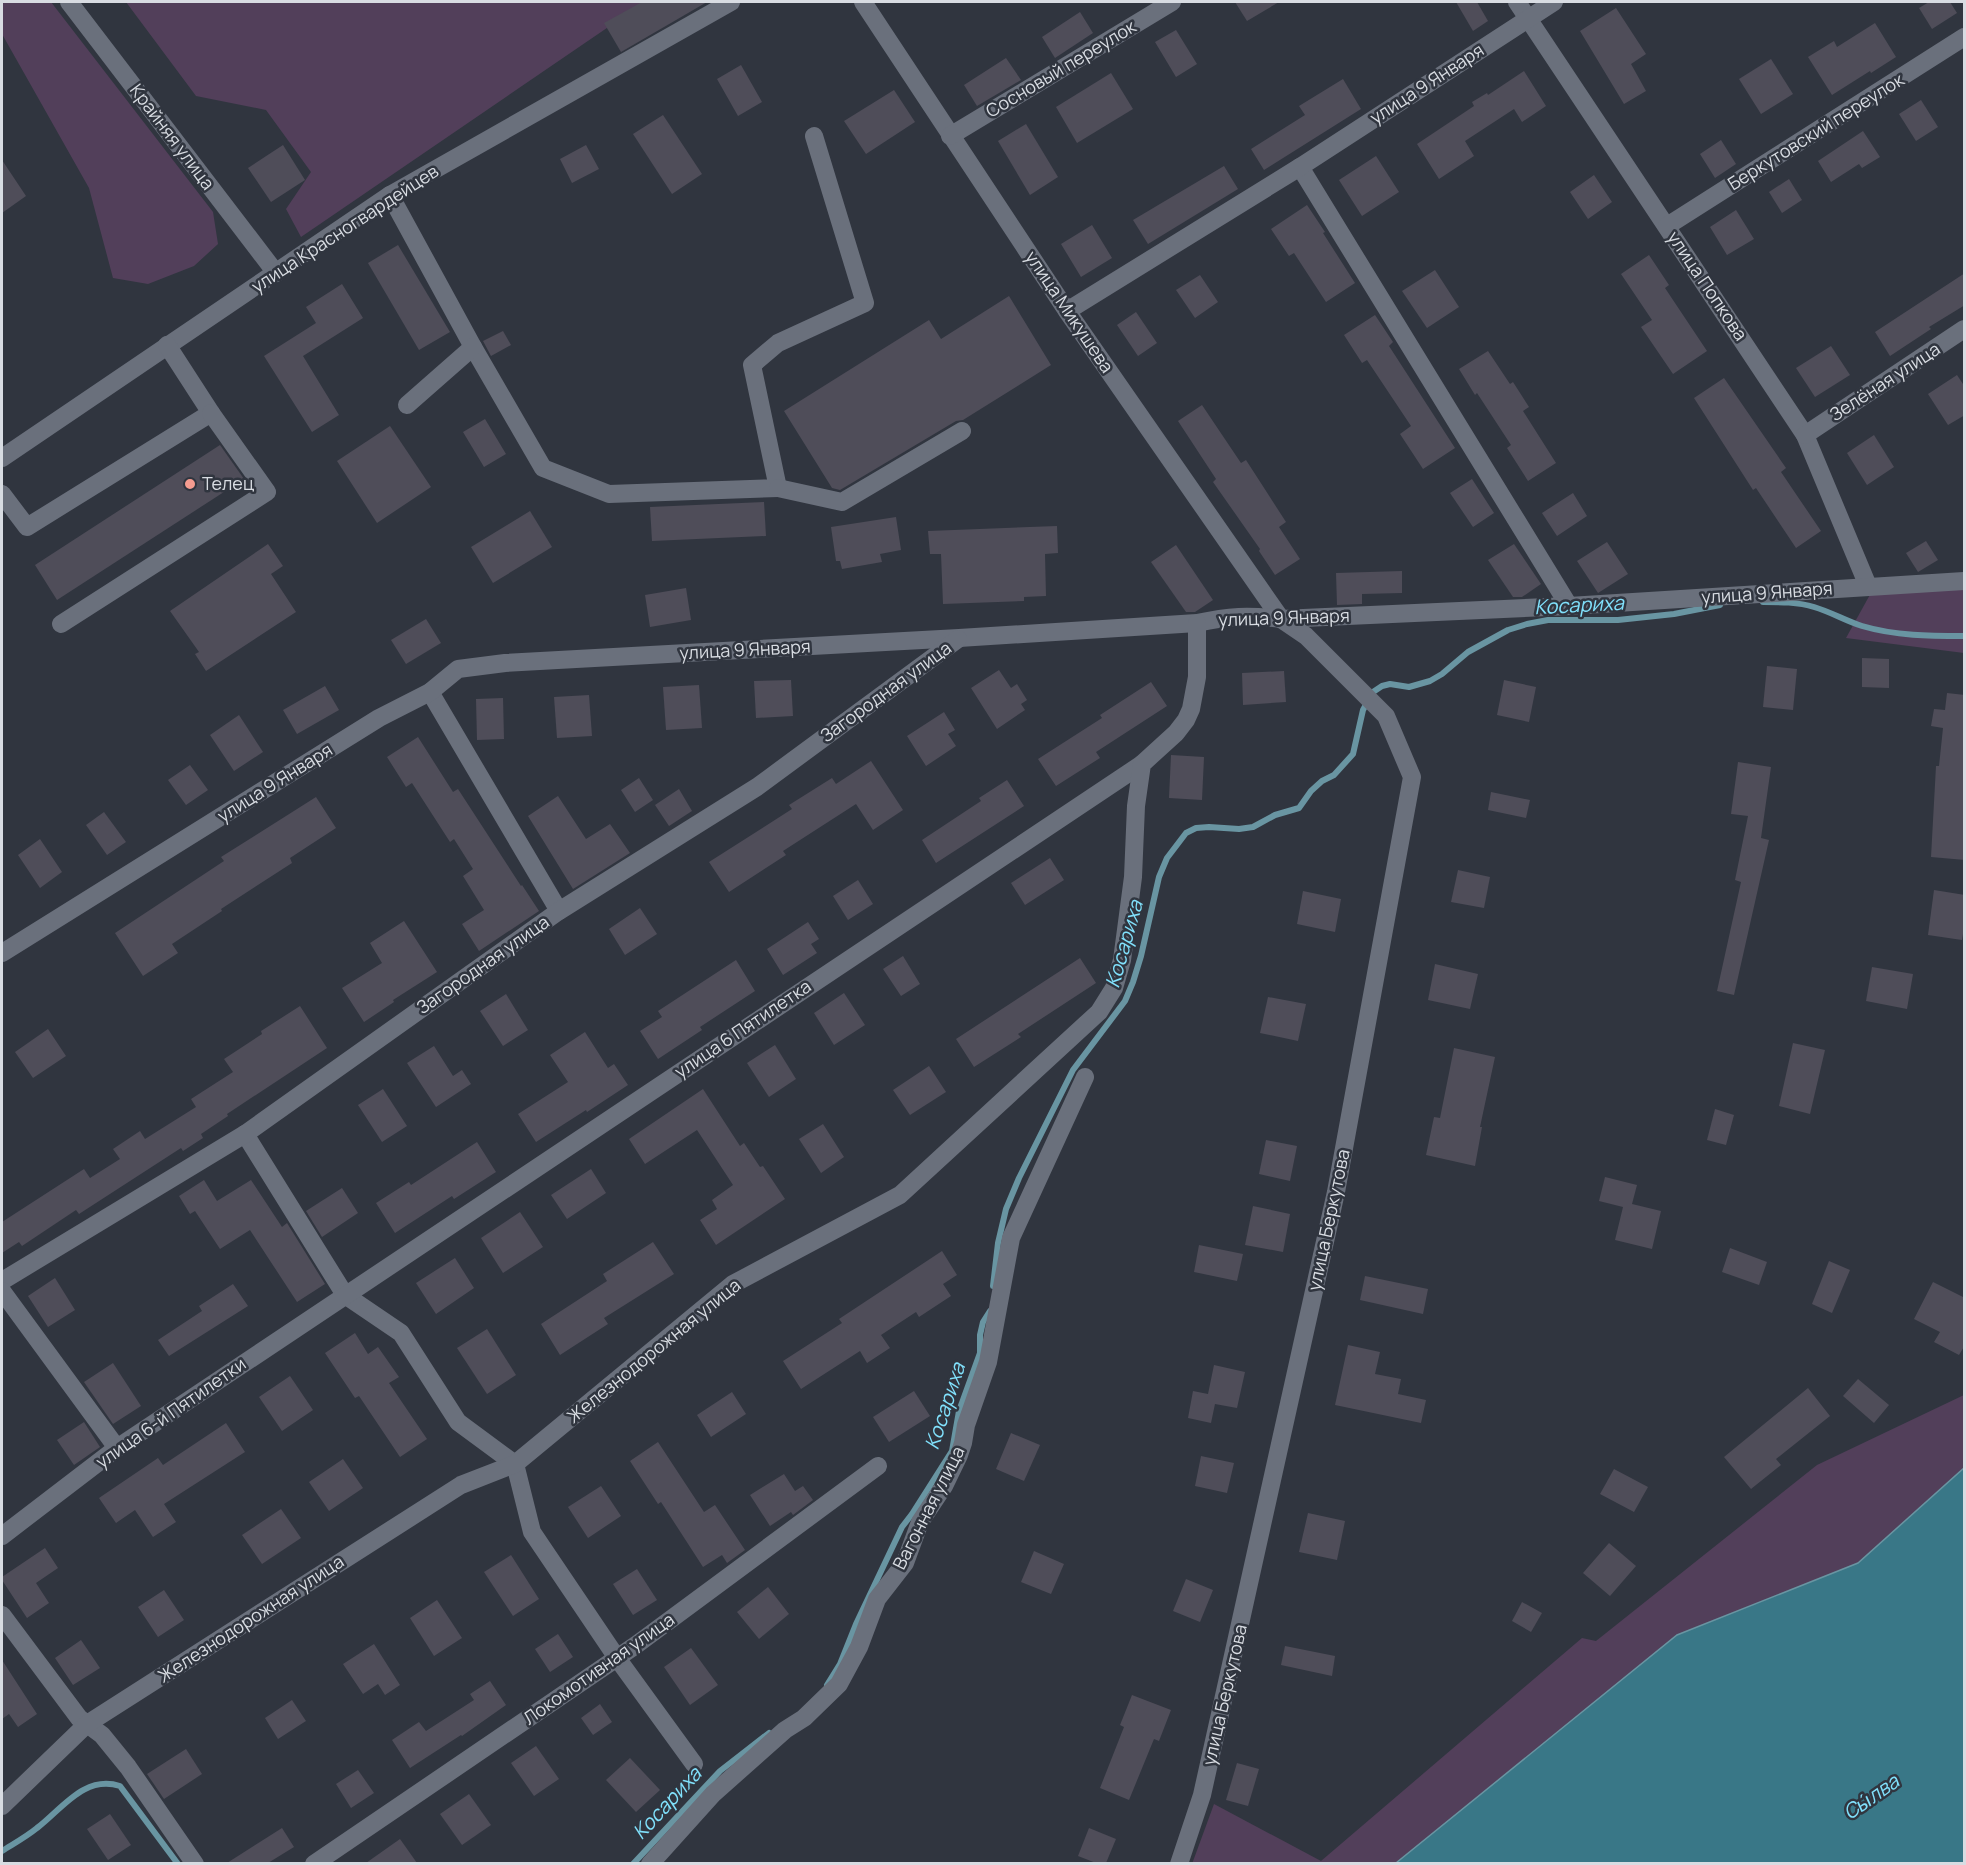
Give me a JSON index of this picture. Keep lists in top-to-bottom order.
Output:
{
  "streets": {
    "street": [
      "Сосновый переулок",
      "улица 9 Января",
      "Беркутовский переулок",
      "Крайняя улица",
      "улица Красногвардейцев",
      "улица Попкова",
      "улица Микушева",
      "Зелёная улица",
      "Загородная улица",
      "улица 6 Пятилетка",
      "улица Беркутова",
      "Железнодорожная улица",
      "улица 6-й Пятилетки",
      "Вагонная улица",
      "Локомотивная улица"
    ]
  },
  "crossings": [
    ["Сосновый переулок", "улица Микушева"],
    ["улица 9 Января", "улица Попкова"],
    ["улица 9 Января", "улица Микушева"],
    ["улица 9 Января", "Загородная улица"],
    ["улица 9 Января", "улица Беркутова"],
    ["Беркутовский переулок", "улица Попкова"],
    ["Крайняя улица", "улица Красногвардейцев"],
    ["улица Попкова", "Зелёная улица"],
    ["улица Микушева", "улица Беркутова"],
    ["улица 6 Пятилетка", "Железнодорожная улица"],
    ["улица 6 Пятилетка", "улица 6-й Пятилетки"]
  ],
  "water": ["Косариха", "Сы́лва"],
  "places": ["Телец"]
}
